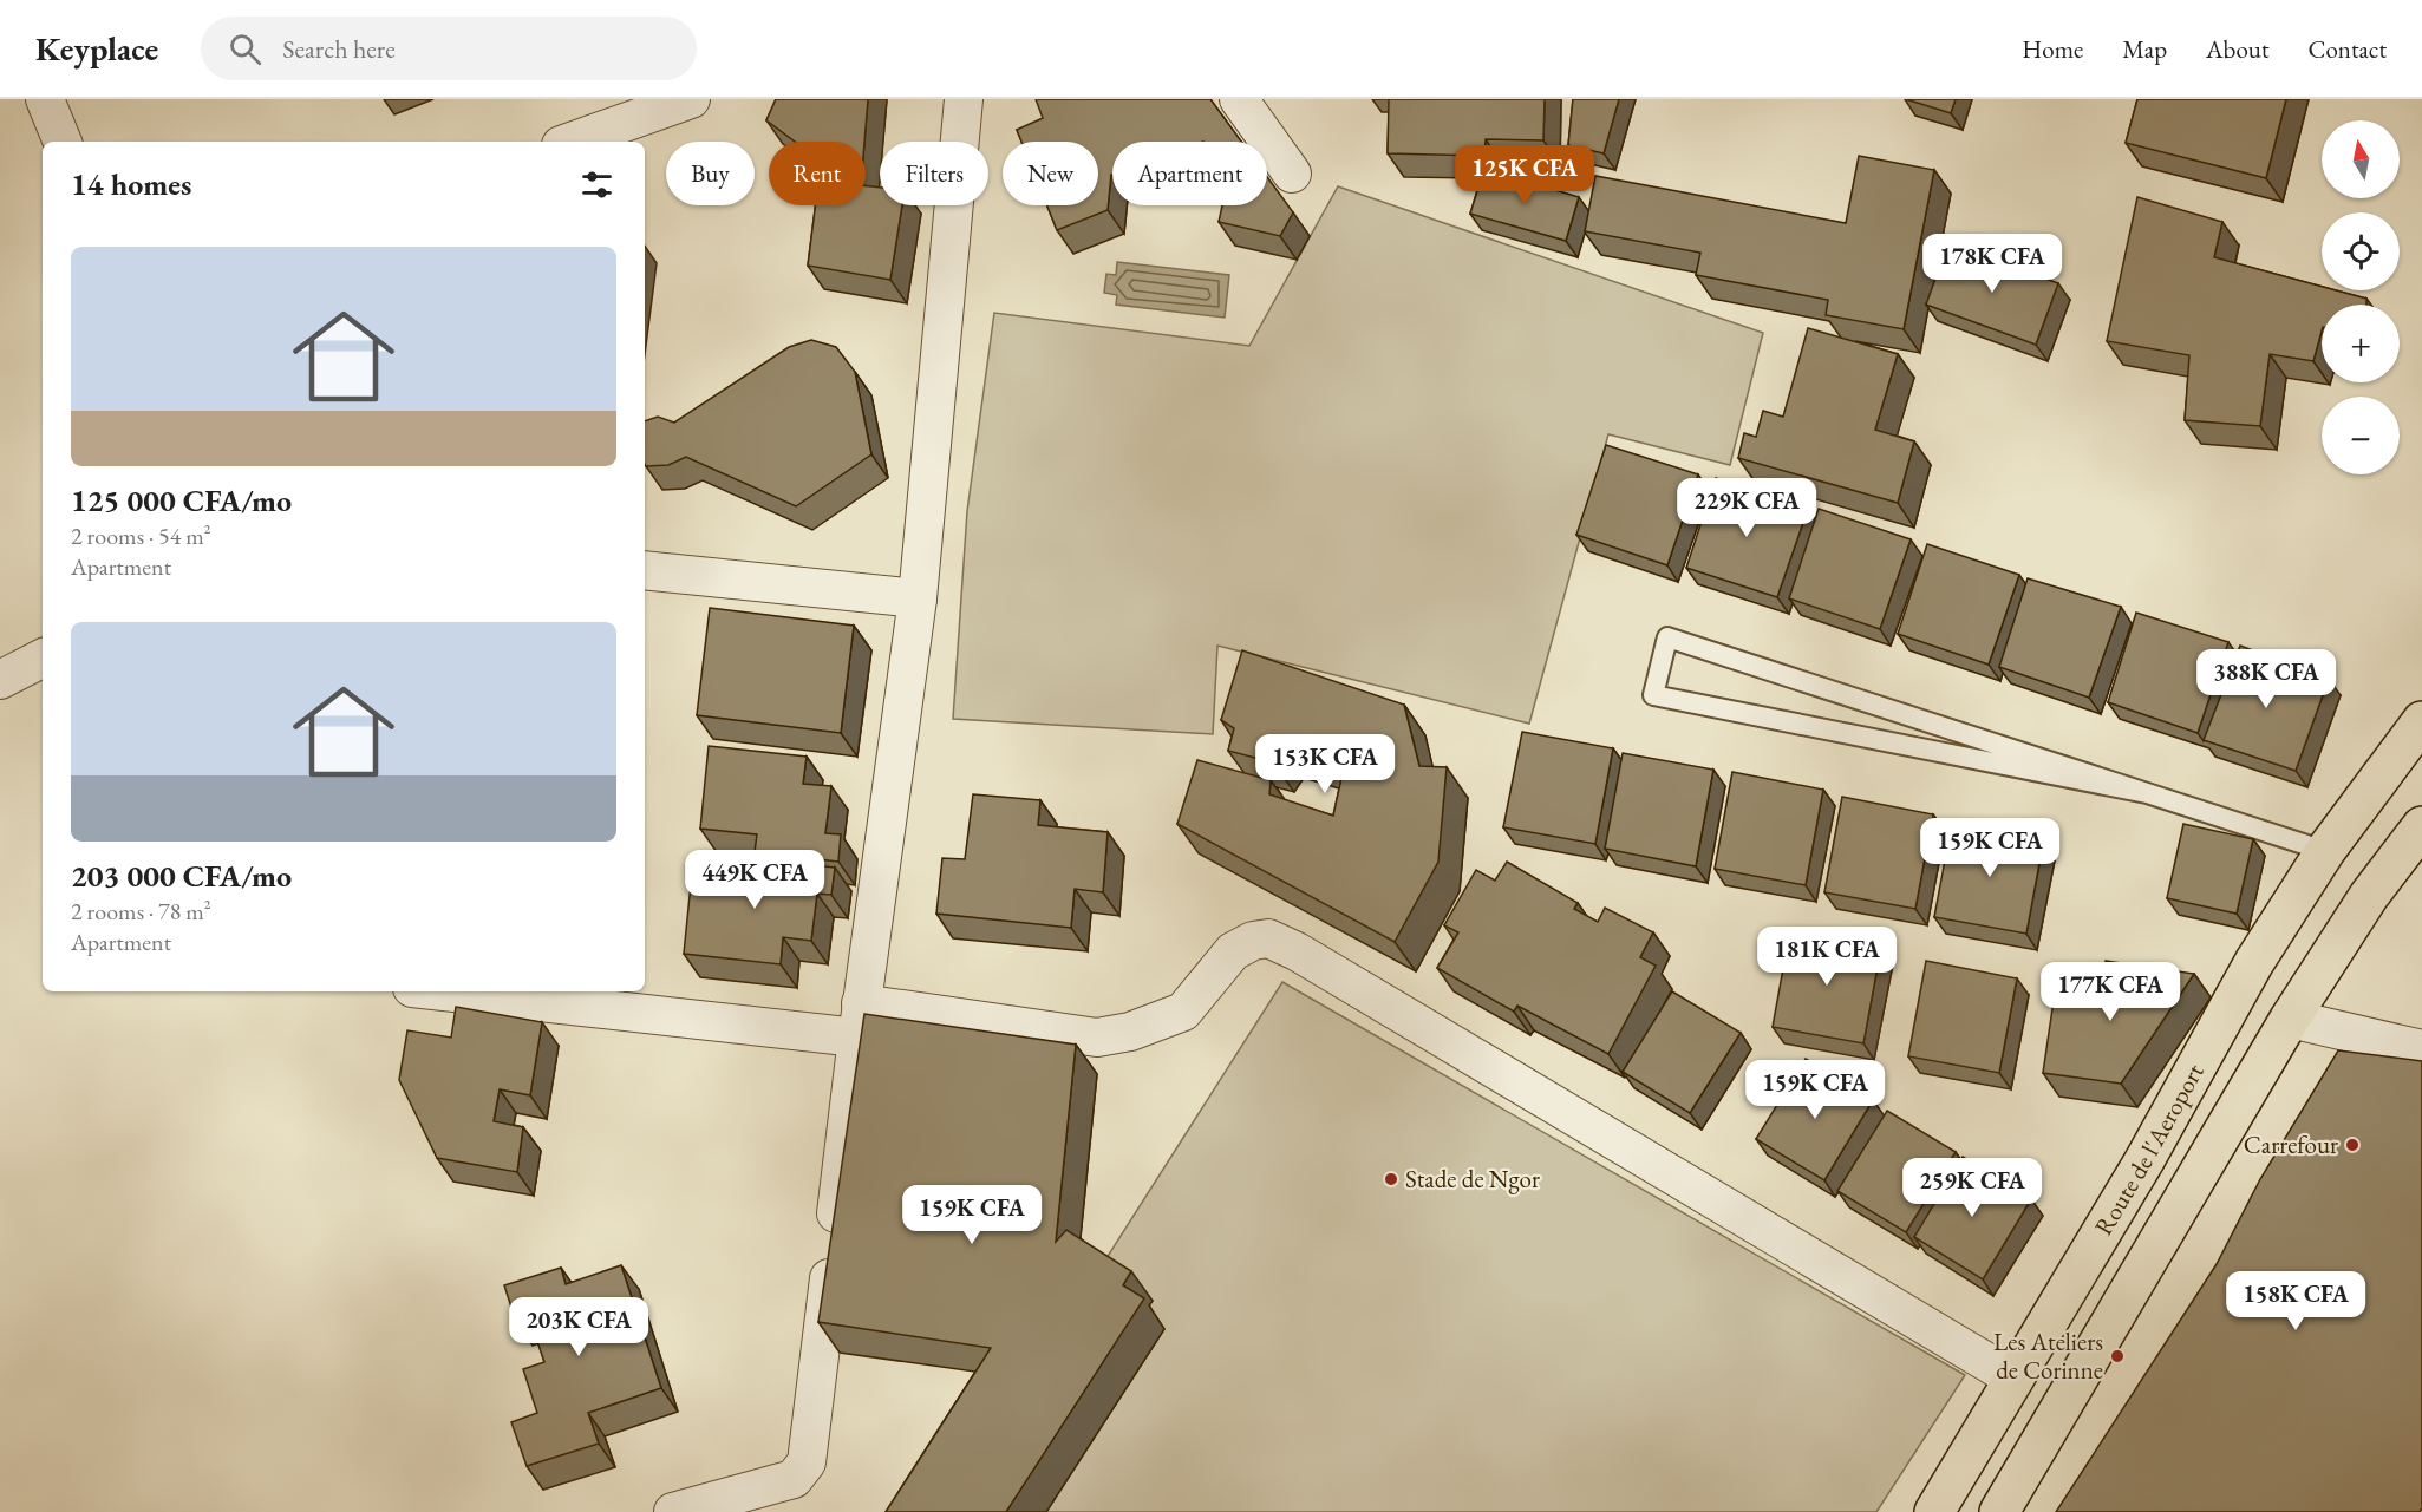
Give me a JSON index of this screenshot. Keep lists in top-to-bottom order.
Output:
{
  "streets": {
    "highway": ["Route de l'Aeroport"]
  },
  "places": ["Carrefour", "Stade de Ngor", "Les Ateliers de Corinne"],
  "north": "top",
  "page": {
    "header": "Keyplace",
    "search": "Search here",
    "nav": [
      "Home",
      "Map",
      "About",
      "Contact"
    ],
    "map_buttons": ["+", "−"],
    "chip": [
      "Buy",
      "Rent",
      "Filters",
      "New",
      "Apartment"
    ],
    "heading": "14 homes",
    "price": [
      "125K CFA",
      "178K CFA",
      "229K CFA",
      "388K CFA",
      "153K CFA",
      "159K CFA",
      "449K CFA",
      "181K CFA",
      "177K CFA",
      "159K CFA",
      "259K CFA",
      "159K CFA",
      "158K CFA",
      "203K CFA"
    ],
    "list": [
      {
        "name": "125 000 CFA/mo",
        "note": "2 rooms · 54 m² · Apartment"
      },
      {
        "name": "203 000 CFA/mo",
        "note": "2 rooms · 78 m² · Apartment"
      }
    ]
  }
}
